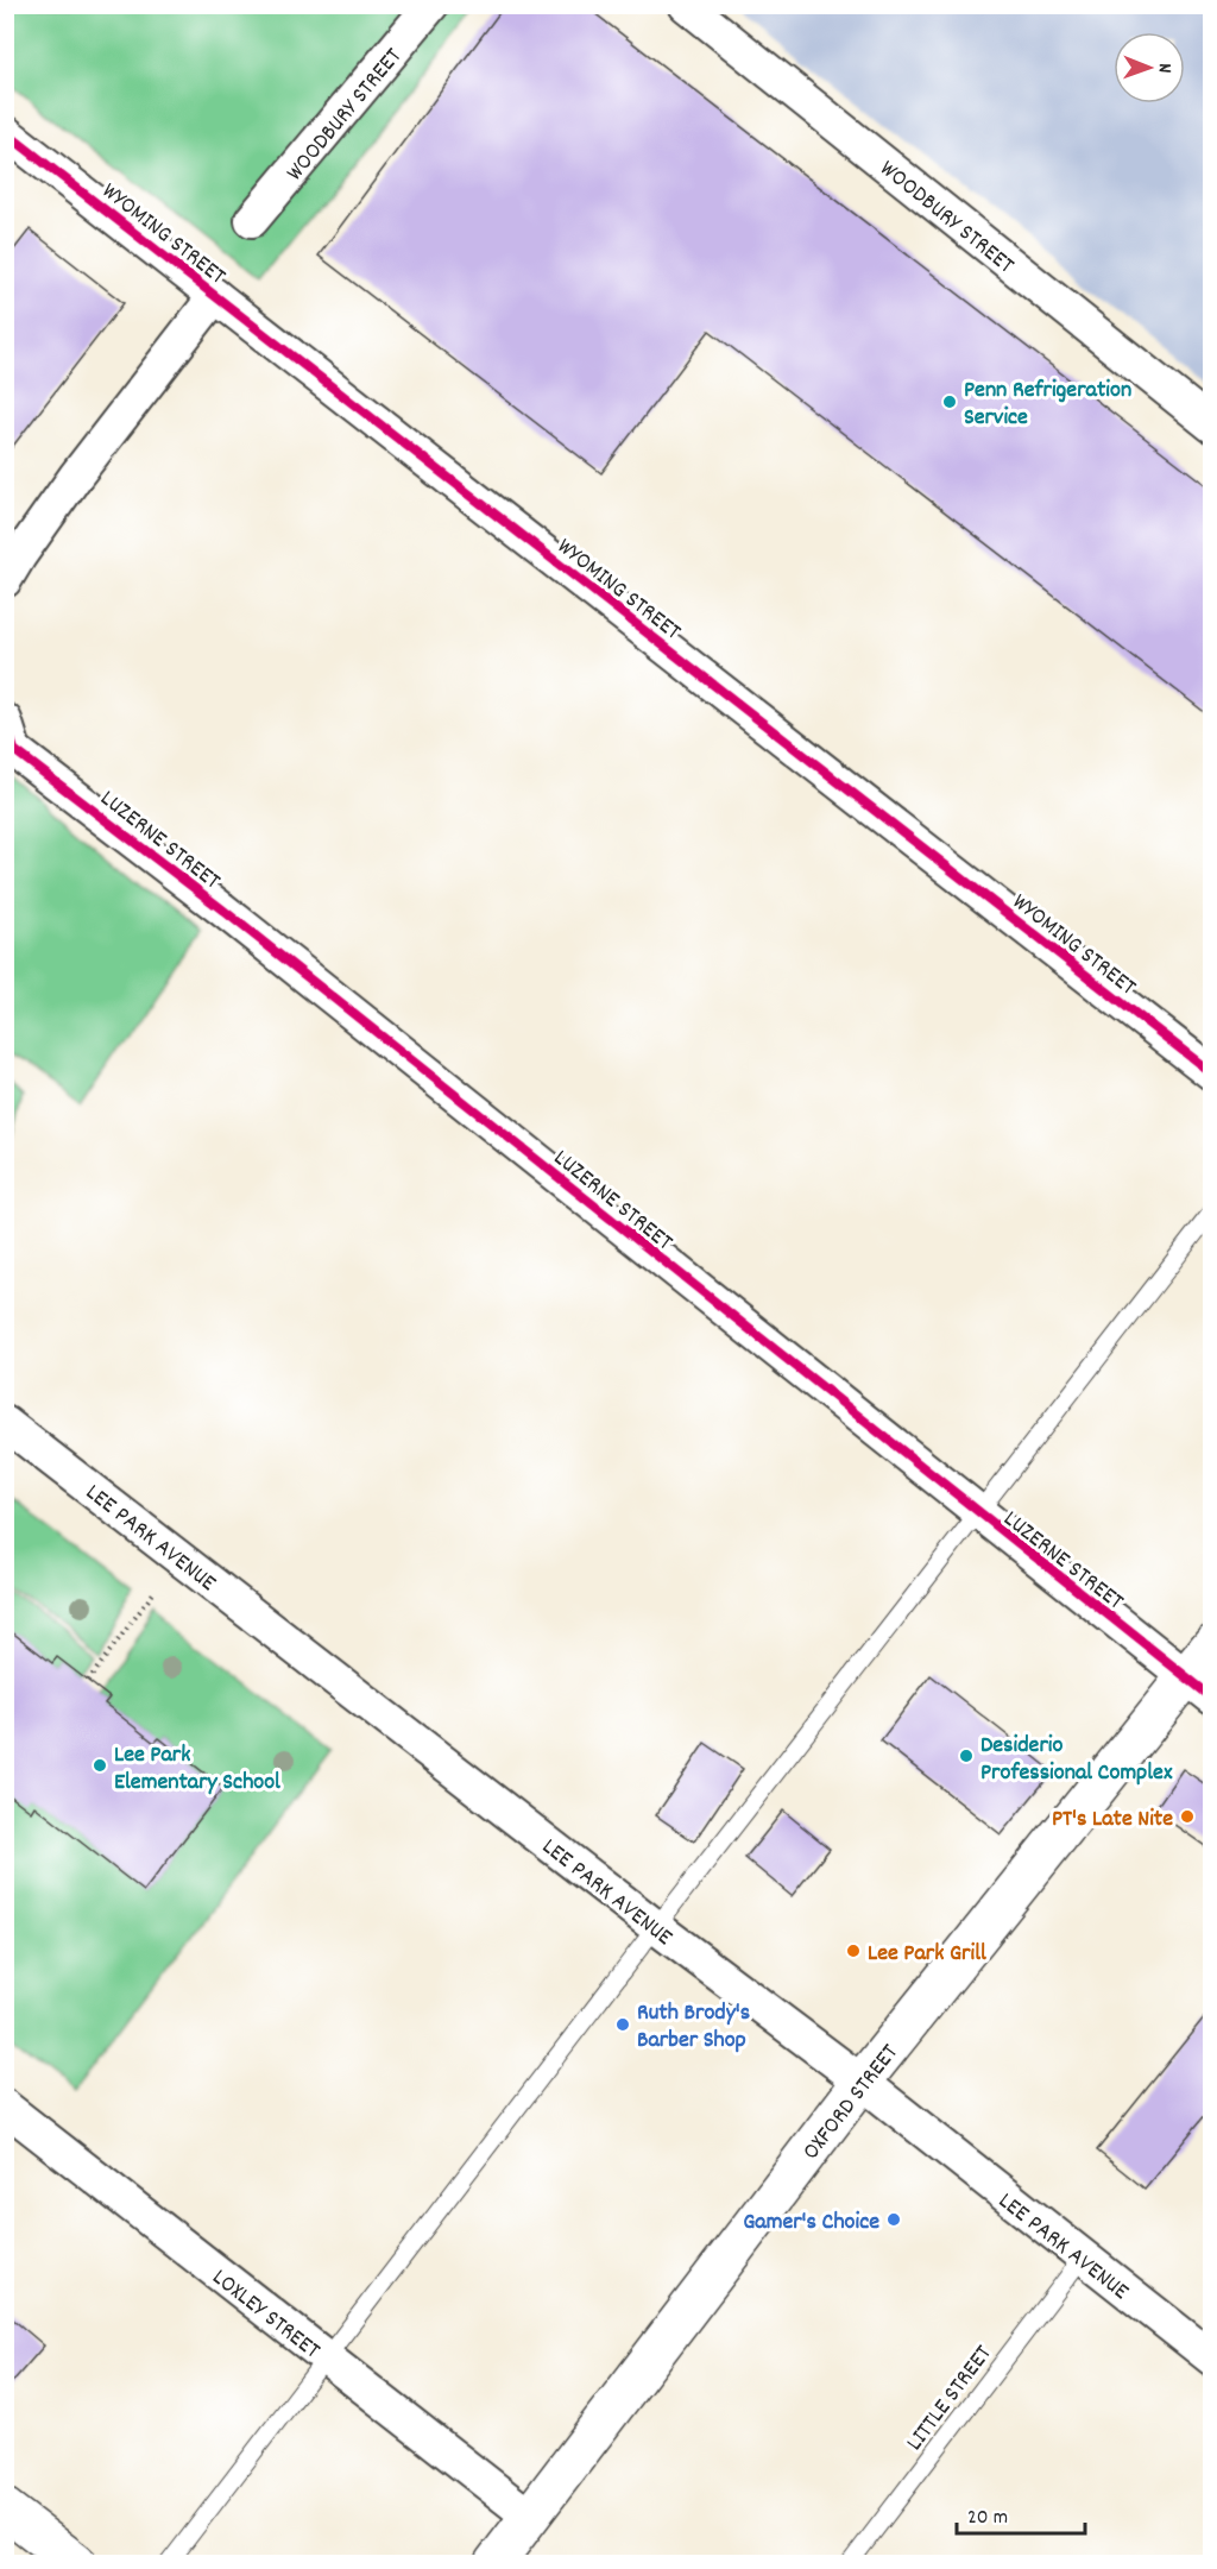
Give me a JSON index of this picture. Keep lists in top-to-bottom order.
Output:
{
  "streets": {
    "street": [
      "WOODBURY STREET",
      "WYOMING STREET",
      "LUZERNE STREET",
      "LEE PARK AVENUE",
      "OXFORD STREET",
      "LOXLEY STREET"
    ],
    "lane": ["LITTLE STREET"]
  },
  "crossings": [
    ["LUZERNE STREET", "OXFORD STREET"],
    ["LEE PARK AVENUE", "OXFORD STREET"],
    ["LEE PARK AVENUE", "LITTLE STREET"],
    ["OXFORD STREET", "LOXLEY STREET"]
  ],
  "places": [
    "Penn Refrigeration Service",
    "Desiderio Professional Complex",
    "Lee Park Elementary School",
    "PT's Late Nite",
    "Lee Park Grill",
    "Ruth Brody's Barber Shop",
    "Gamer's Choice"
  ],
  "scale_bar": "20 m",
  "north": "right"
}
